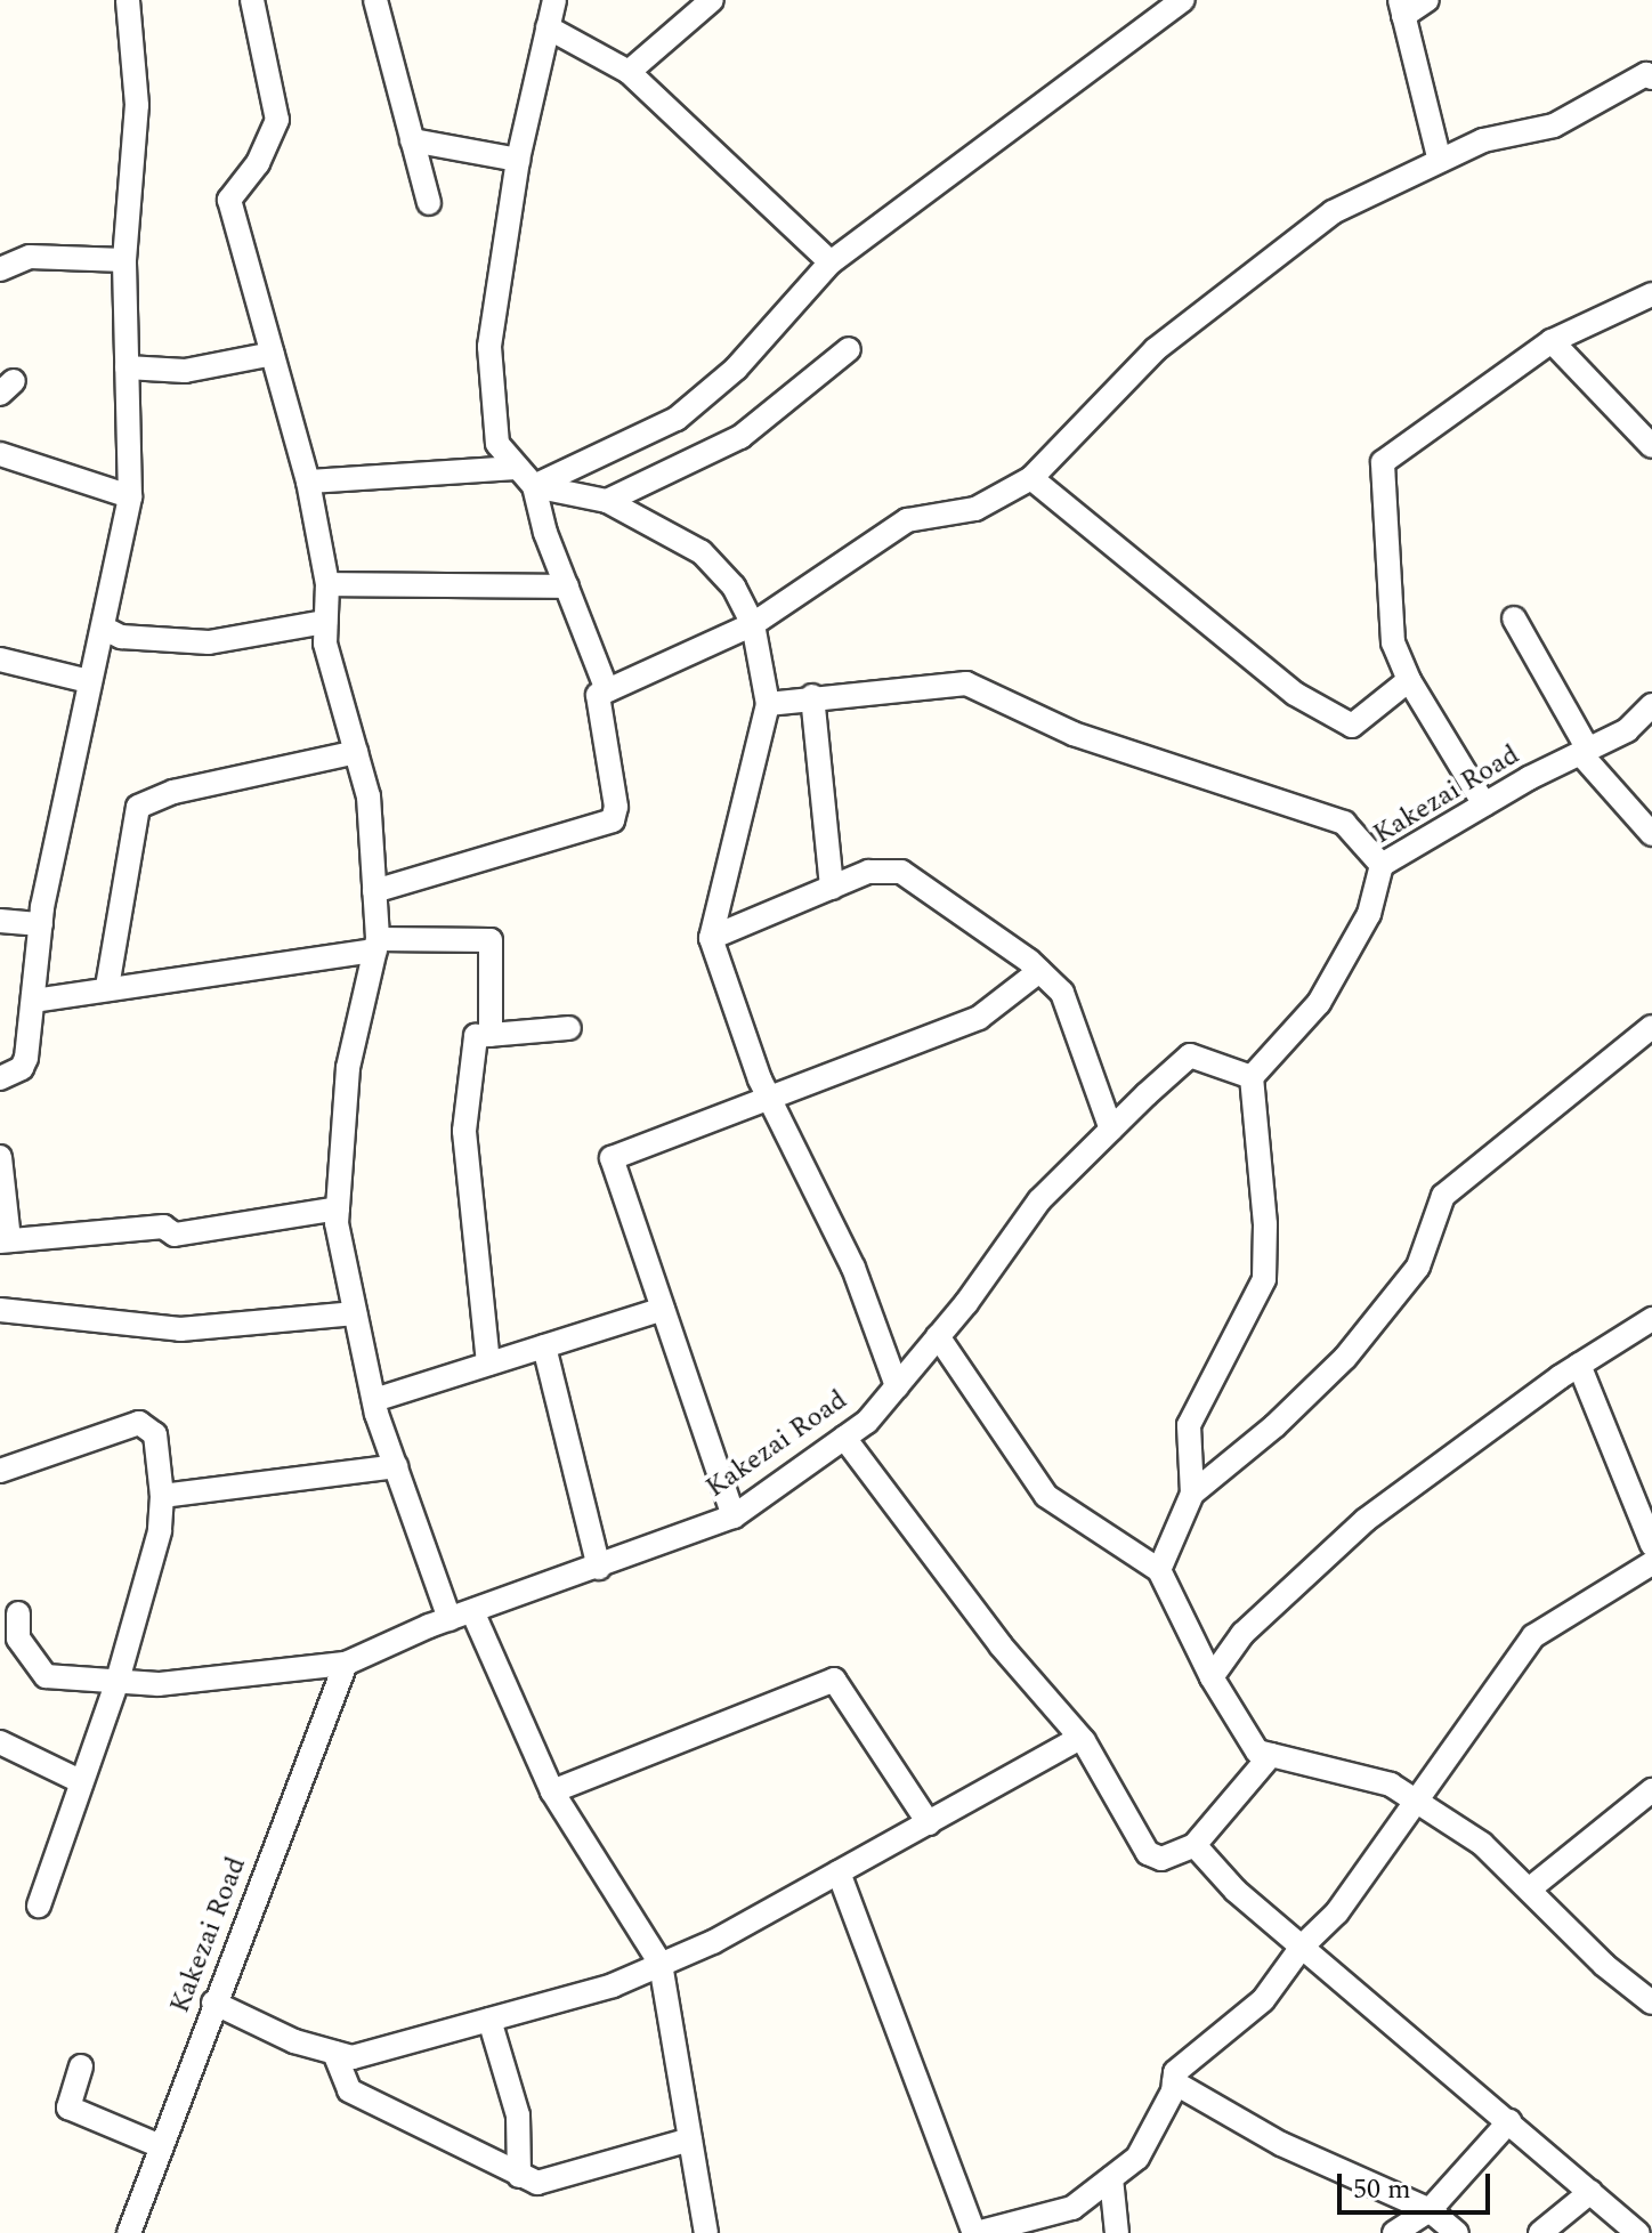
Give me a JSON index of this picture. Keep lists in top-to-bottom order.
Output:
{
  "streets": {
    "street": ["Kakezai Road"]
  },
  "scale_bar": "50 m"
}
